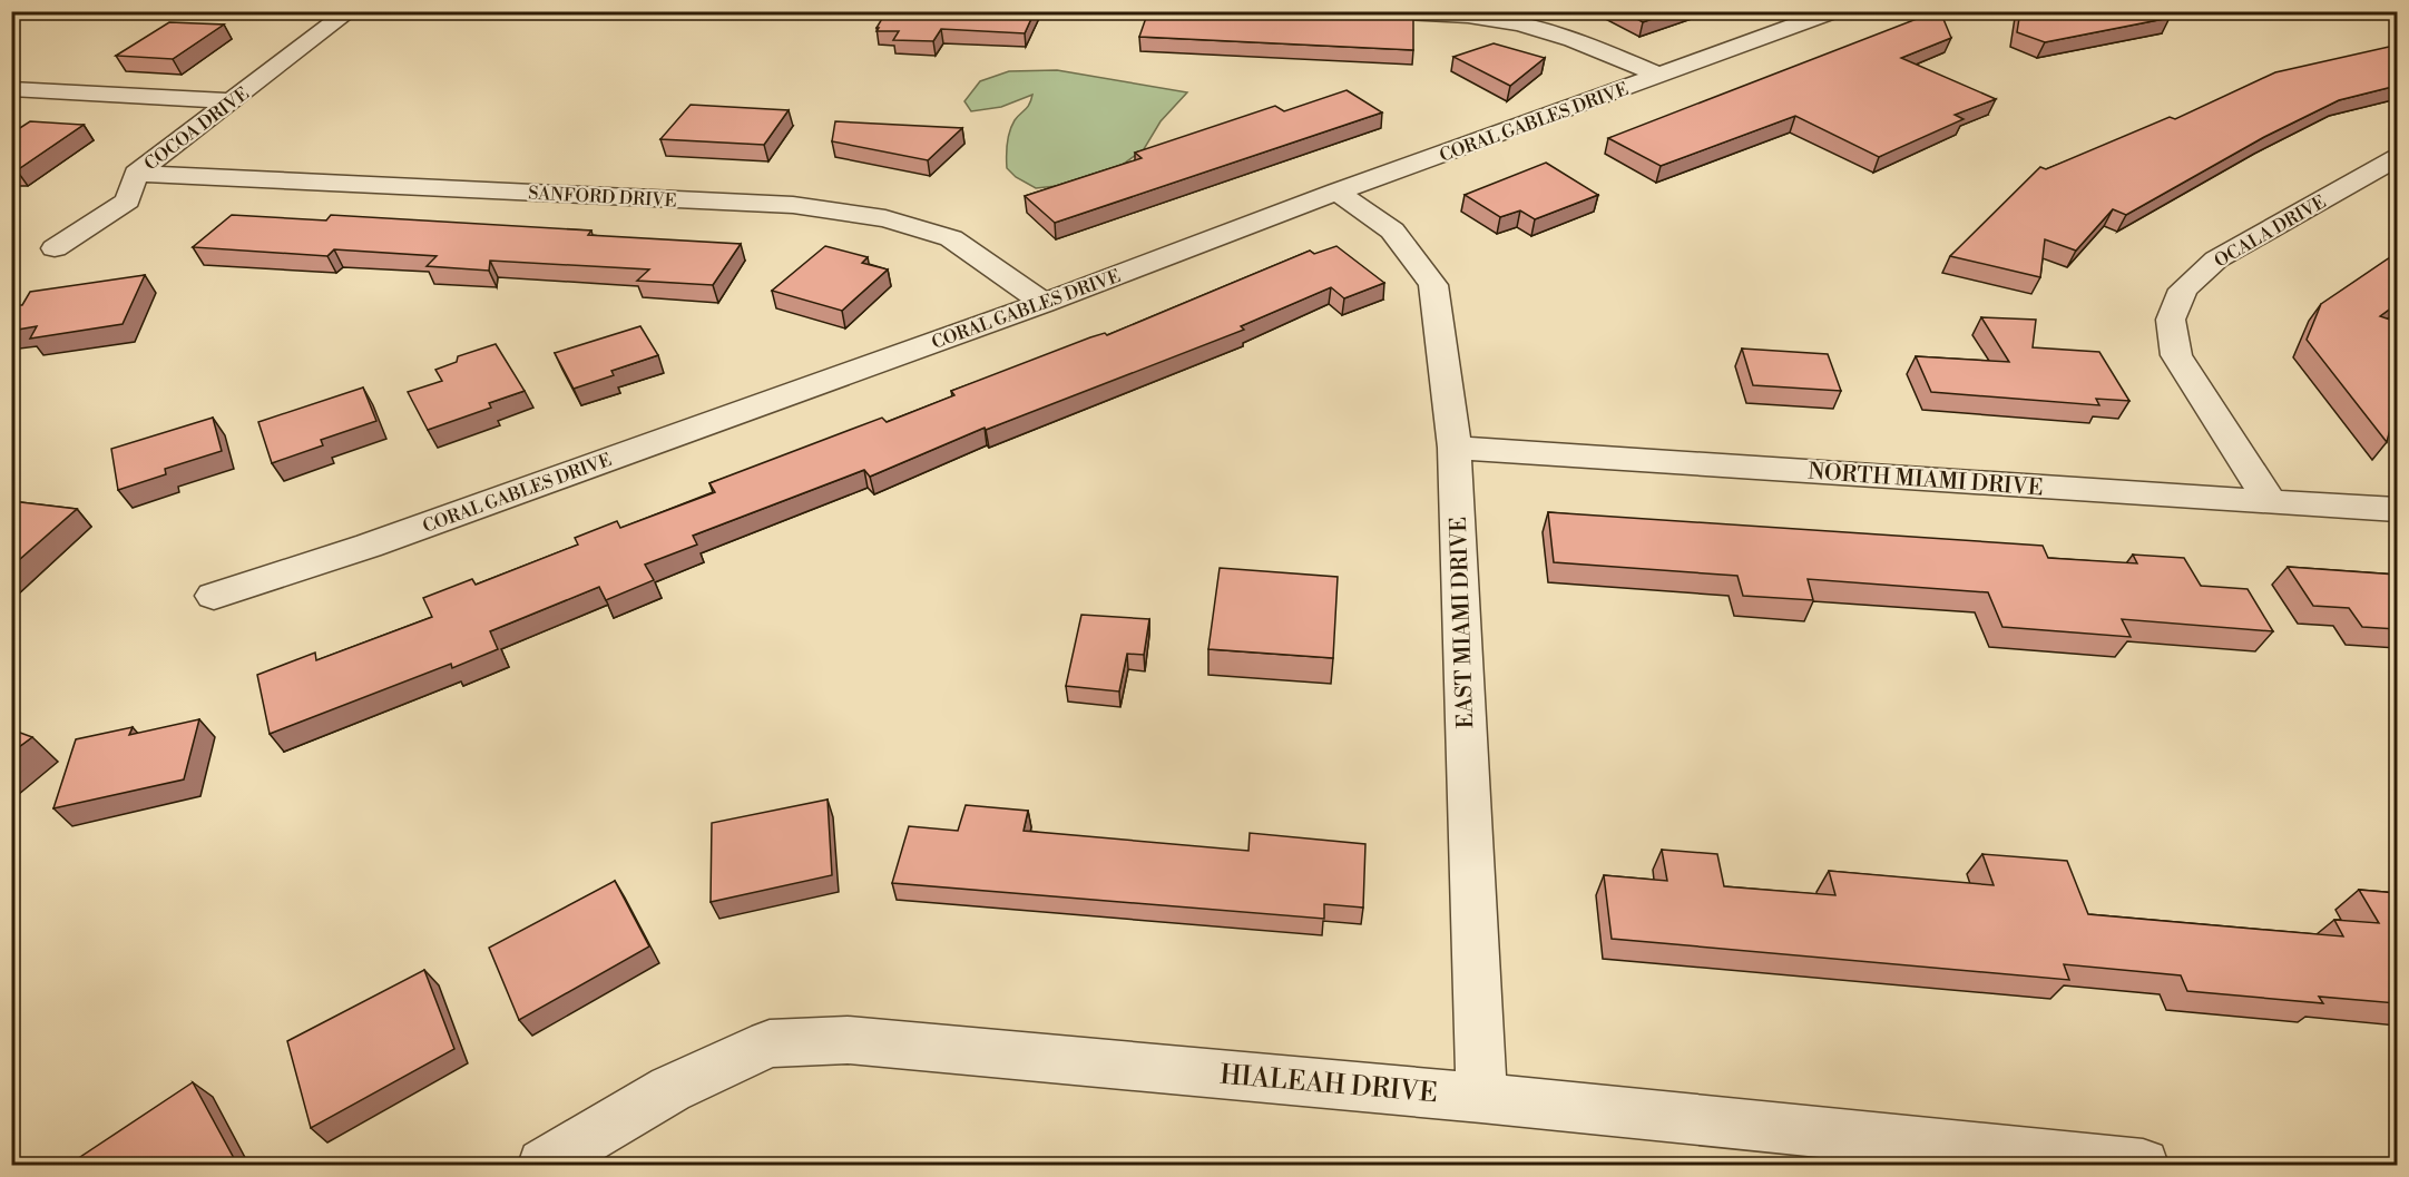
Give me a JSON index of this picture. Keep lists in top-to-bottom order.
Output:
{
  "streets": {
    "street": [
      "CORAL GABLES DRIVE",
      "COCOA DRIVE",
      "SANFORD DRIVE",
      "OCALA DRIVE",
      "NORTH MIAMI DRIVE",
      "EAST MIAMI DRIVE",
      "HIALEAH DRIVE"
    ]
  },
  "crossings": [
    ["CORAL GABLES DRIVE", "SANFORD DRIVE"],
    ["CORAL GABLES DRIVE", "EAST MIAMI DRIVE"],
    ["COCOA DRIVE", "SANFORD DRIVE"],
    ["OCALA DRIVE", "NORTH MIAMI DRIVE"],
    ["NORTH MIAMI DRIVE", "EAST MIAMI DRIVE"],
    ["EAST MIAMI DRIVE", "HIALEAH DRIVE"]
  ]
}
